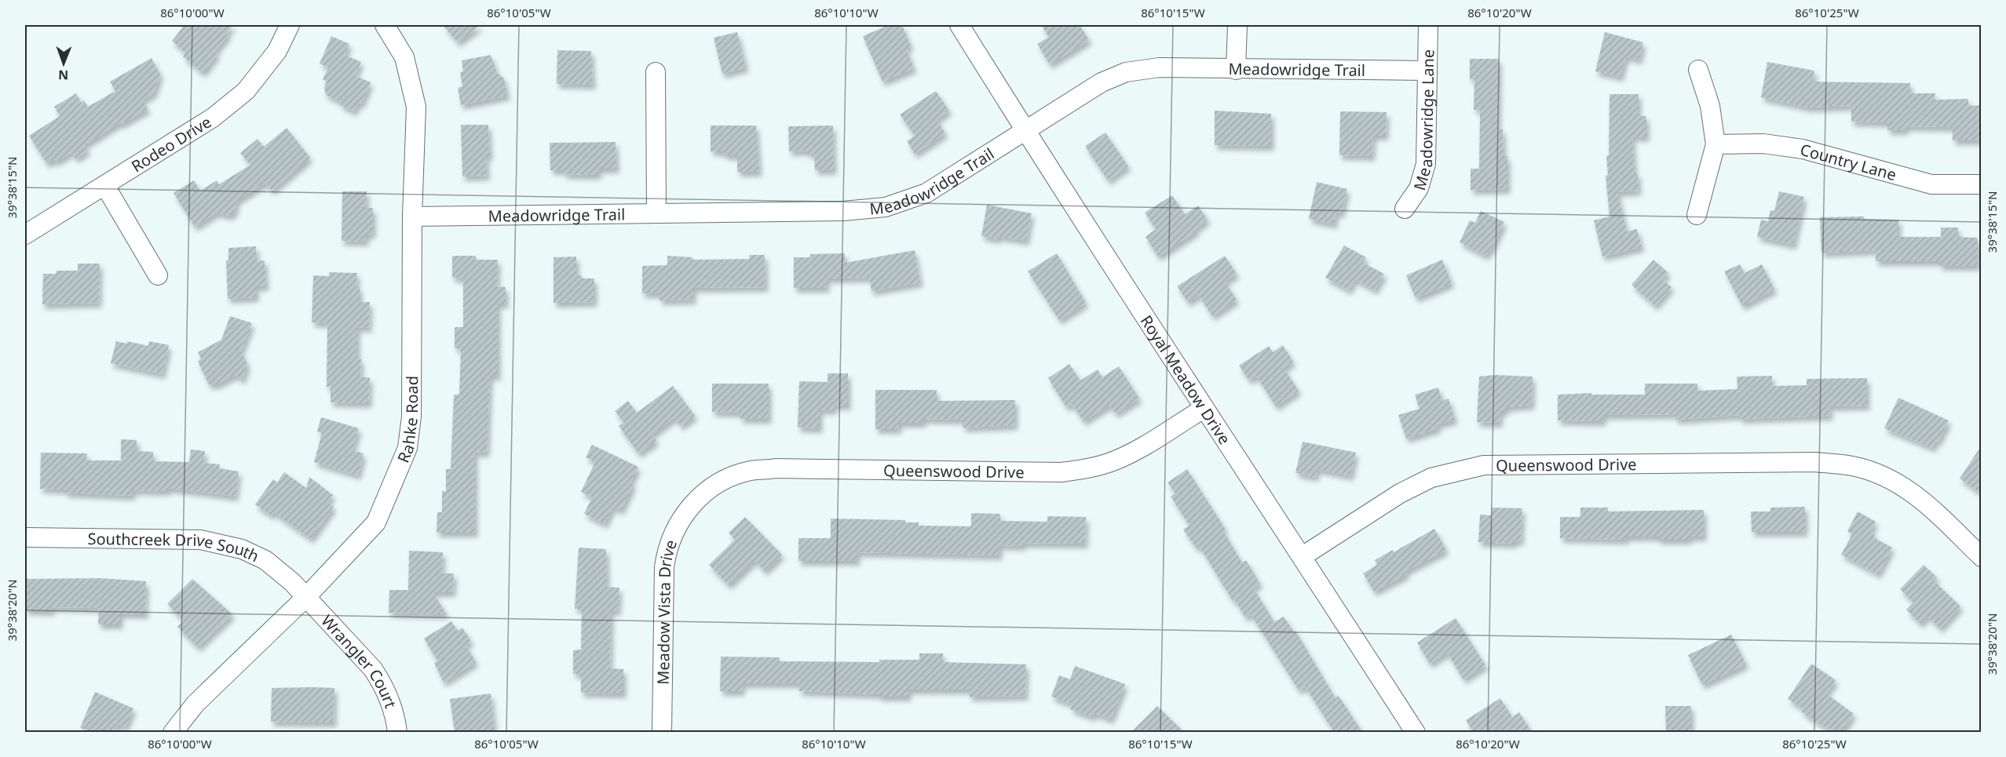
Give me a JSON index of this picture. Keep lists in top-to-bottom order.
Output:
{
  "streets": {
    "street": [
      "Meadowridge Trail",
      "Meadowridge Lane",
      "Rodeo Drive",
      "Country Lane",
      "Royal Meadow Drive",
      "Rahke Road",
      "Queenswood Drive",
      "Southcreek Drive South",
      "Meadow Vista Drive",
      "Wrangler Court"
    ]
  },
  "crossings": [
    ["Meadowridge Trail", "Meadowridge Lane"],
    ["Meadowridge Trail", "Royal Meadow Drive"],
    ["Meadowridge Trail", "Rahke Road"],
    ["Royal Meadow Drive", "Queenswood Drive"],
    ["Rahke Road", "Southcreek Drive South"],
    ["Rahke Road", "Wrangler Court"],
    ["Queenswood Drive", "Meadow Vista Drive"],
    ["Southcreek Drive South", "Wrangler Court"]
  ],
  "north": "bottom",
  "coordinates": [
    "86°10'00\"W",
    "86°10'05\"W",
    "86°10'10\"W",
    "86°10'15\"W",
    "86°10'20\"W",
    "86°10'25\"W",
    "39°38'15\"N",
    "39°38'20\"N"
  ]
}
